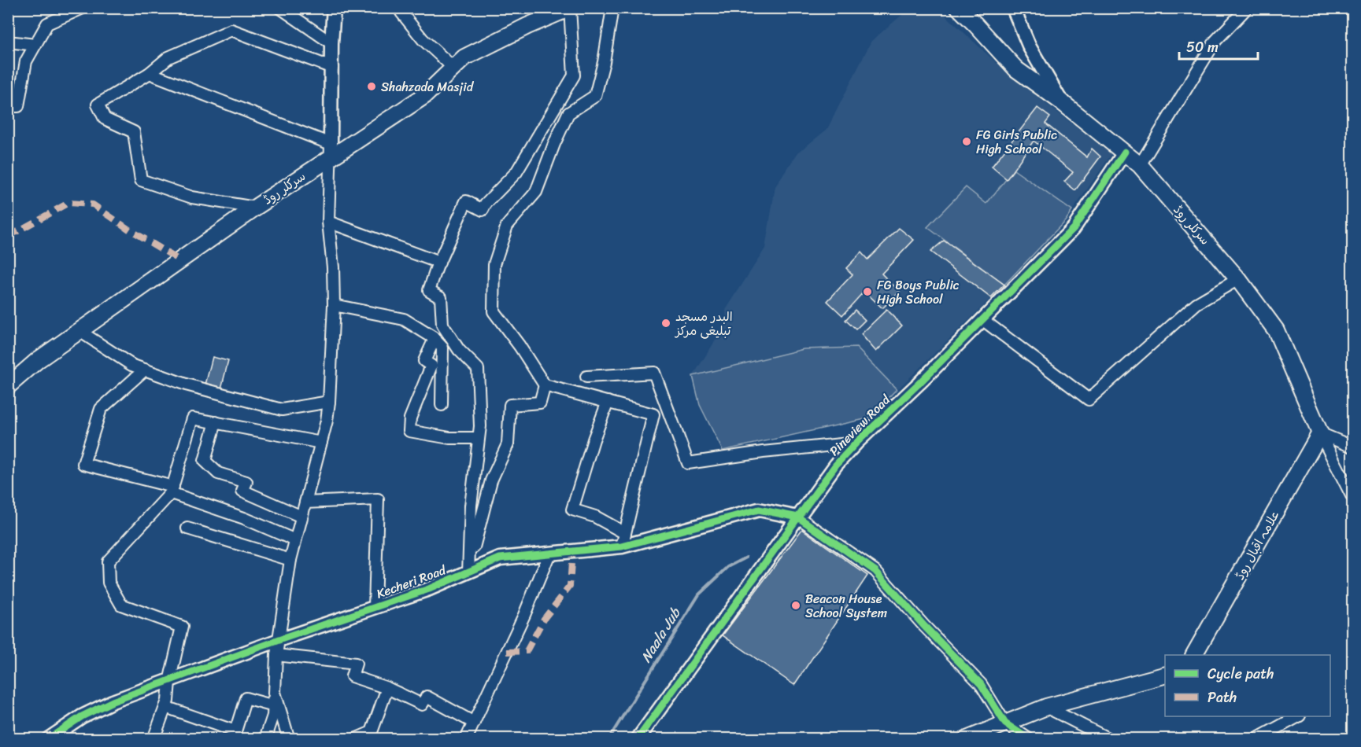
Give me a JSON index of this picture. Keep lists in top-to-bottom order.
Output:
{
  "streets": {
    "main road": ["سرکلر روڈ", "علامہ اقبال روڈ"],
    "street": ["Pineview Road", "Kecheri Road"]
  },
  "crossings": [
    ["سرکلر روڈ", "Pineview Road"],
    ["سرکلر روڈ", "علامہ اقبال روڈ"],
    ["Pineview Road", "Kecheri Road"]
  ],
  "water": ["Naala Jub"],
  "places": [
    "Shahzada Masjid",
    "FG Girls Public High School",
    "FG Boys Public High School",
    "البدر مسجد تبلیغی مرکز",
    "Beacon House School System"
  ],
  "legend": ["Cycle path", "Path"],
  "scale_bar": "50 m"
}
